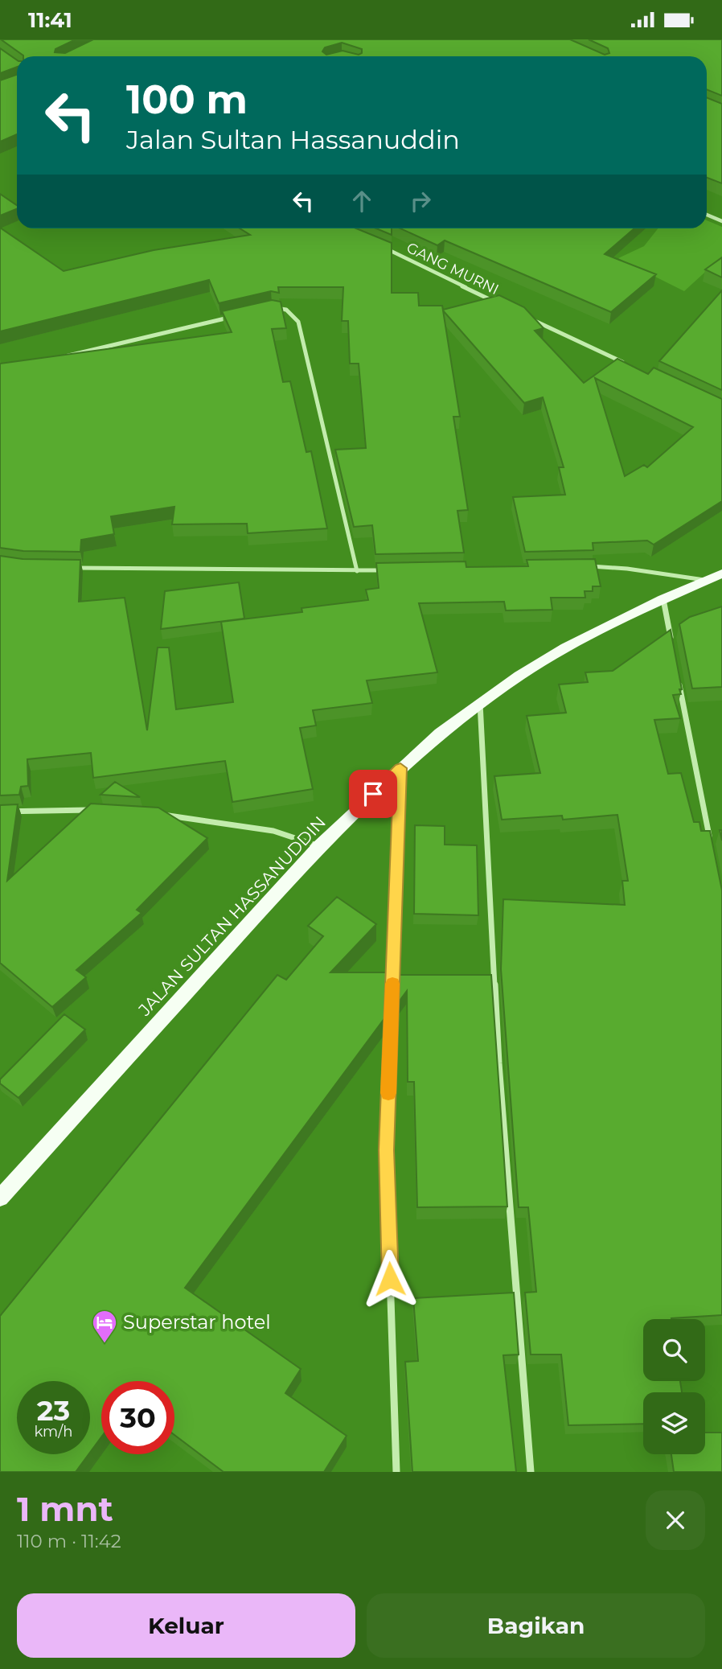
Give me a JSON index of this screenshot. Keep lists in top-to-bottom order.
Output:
{
  "streets": {
    "main road": ["JALAN SULTAN HASSANUDDIN"],
    "street": ["GANG MURNI"]
  },
  "places": {
    "hotel": ["Superstar hotel"]
  },
  "page": {
    "status": "11:41",
    "turn": ["100 m", "Jalan Sultan Hassanuddin"],
    "speed": "23 km/h",
    "limit": "30",
    "heading": ["1 mnt", "110 m · 11:42"],
    "buttons": ["Keluar", "Bagikan"]
  }
}
